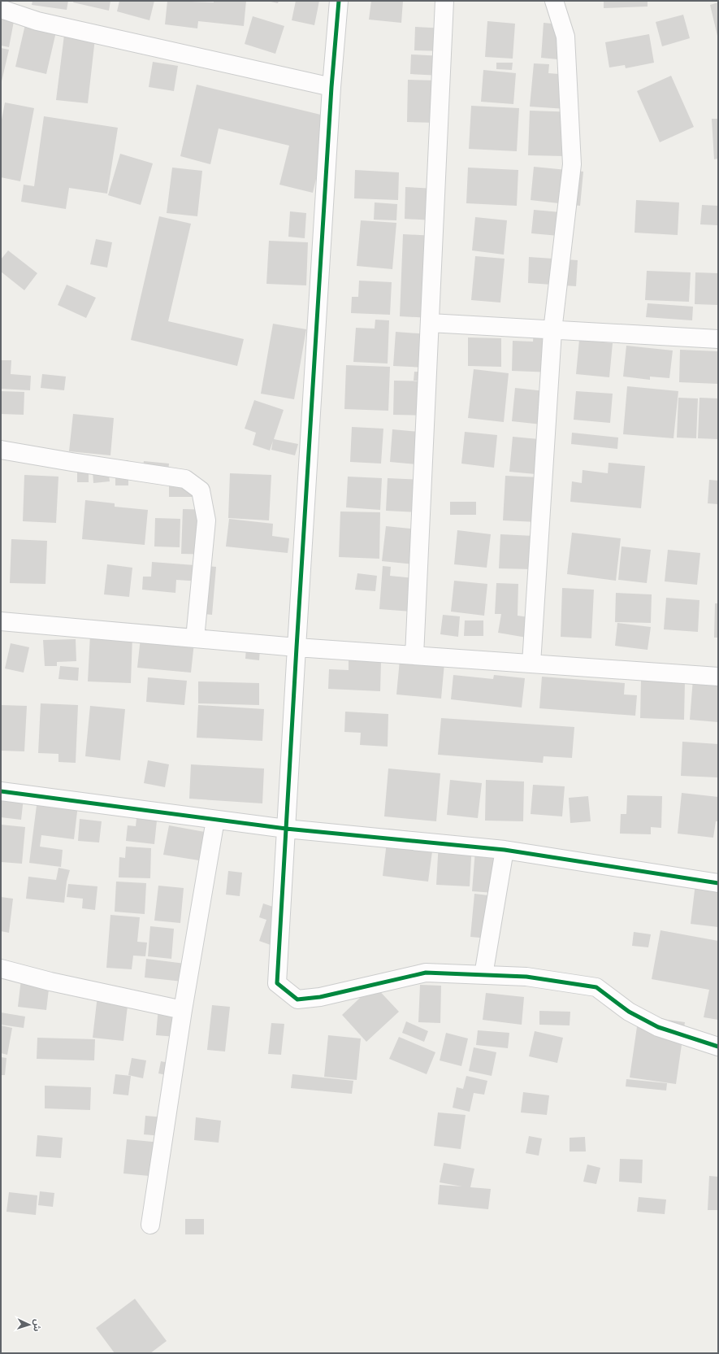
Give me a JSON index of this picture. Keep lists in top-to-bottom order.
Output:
{
  "north": "right"
}
